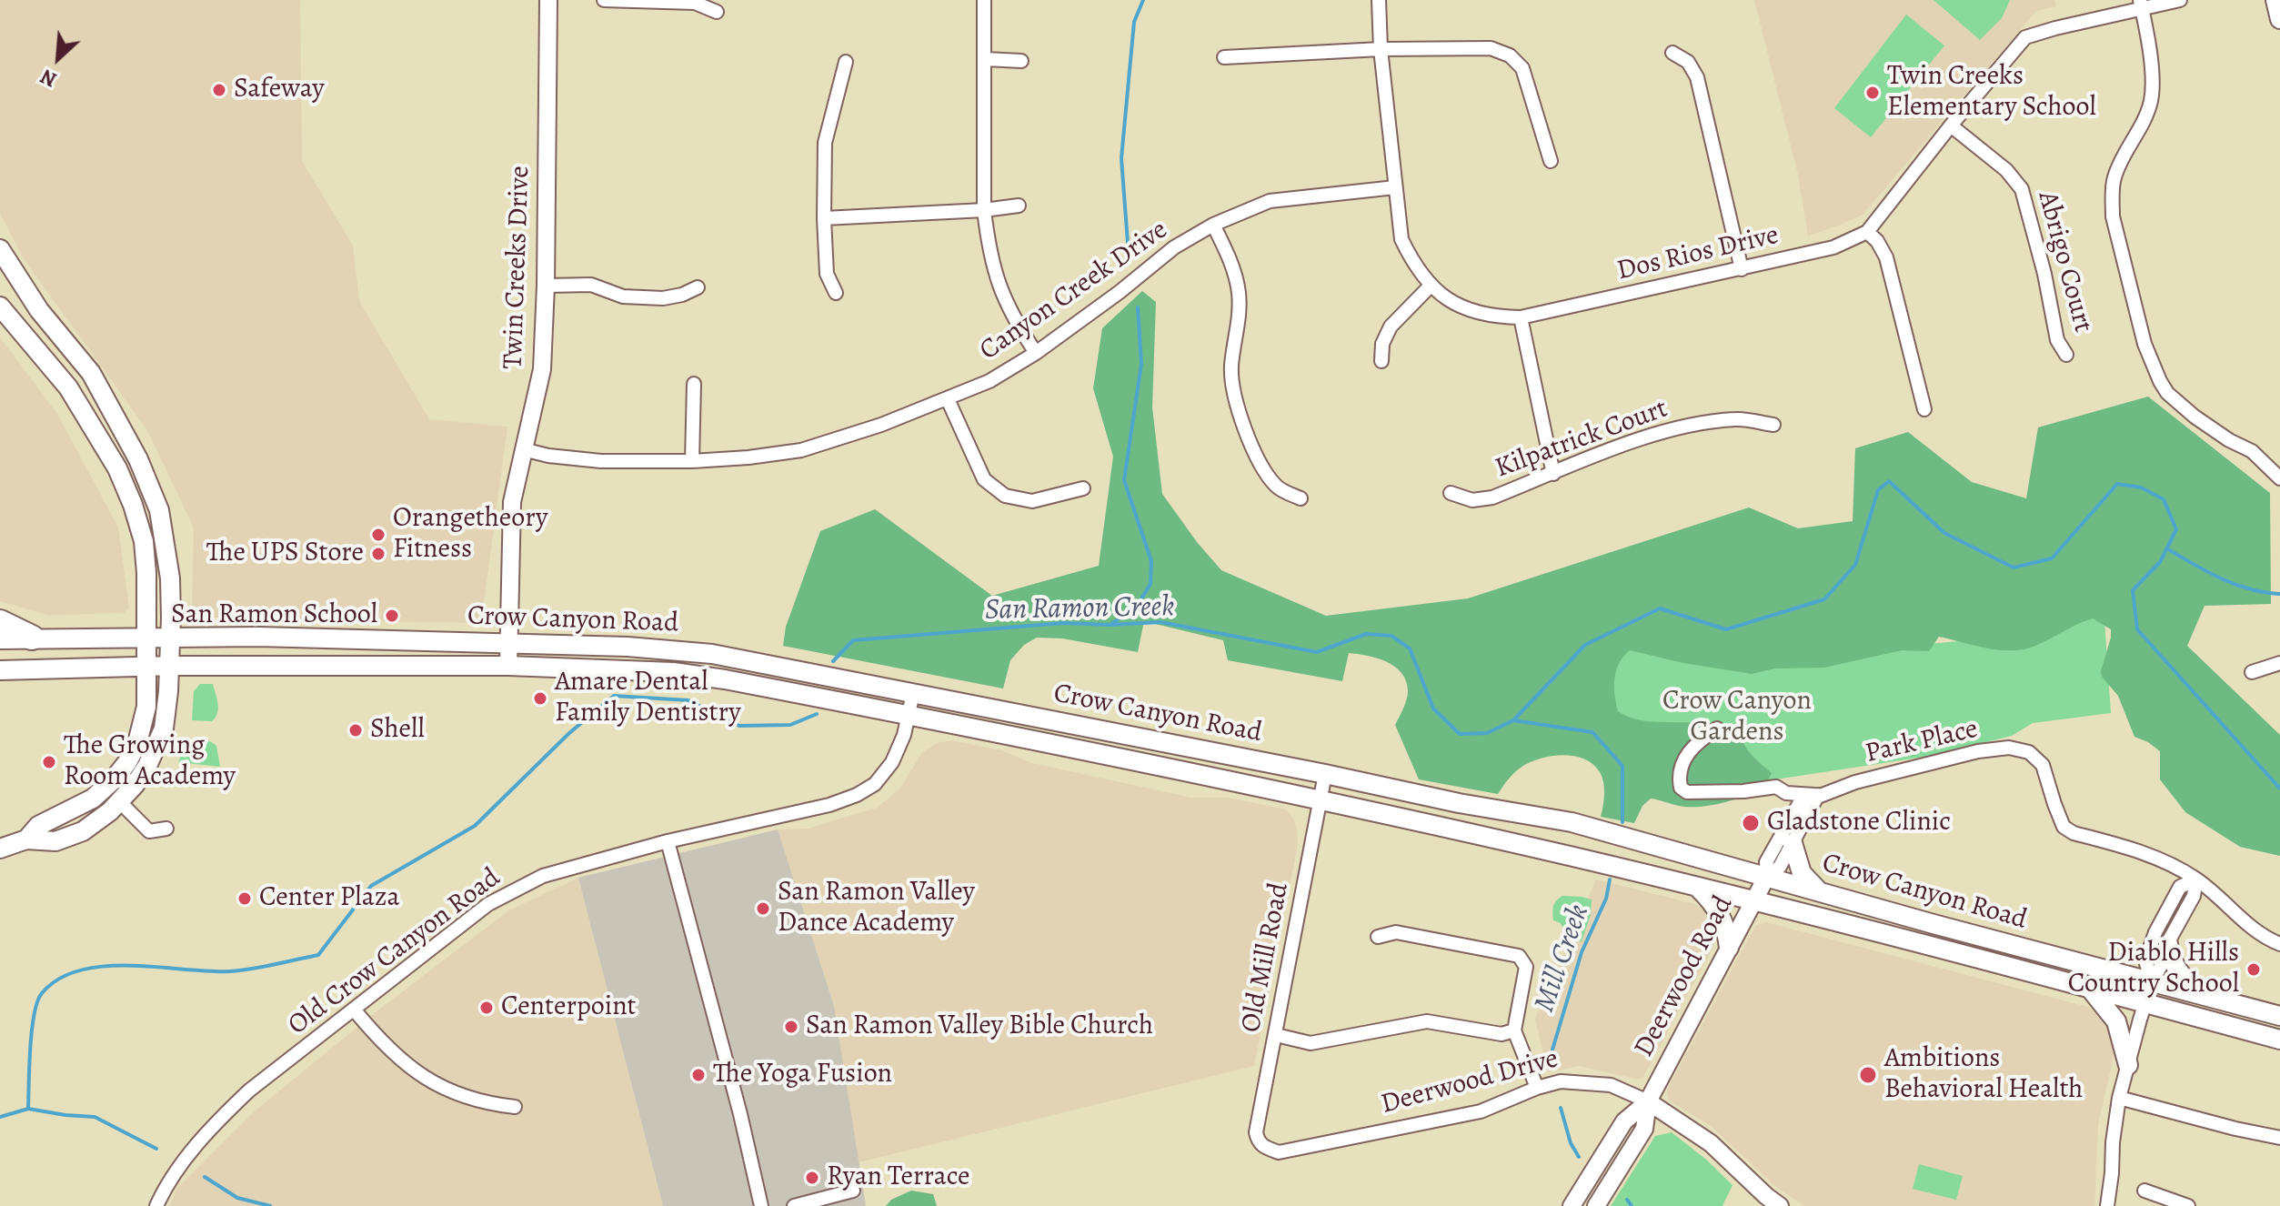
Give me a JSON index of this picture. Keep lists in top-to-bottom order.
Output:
{
  "streets": {
    "main road": ["Crow Canyon Road"],
    "street": [
      "Dos Rios Drive",
      "Abrigo Court",
      "Twin Creeks Drive",
      "Canyon Creek Drive",
      "Kilpatrick Court",
      "Park Place",
      "Old Crow Canyon Road",
      "Old Mill Road",
      "Deerwood Road",
      "Deerwood Drive"
    ]
  },
  "crossings": [
    ["Dos Rios Drive", "Abrigo Court"],
    ["Dos Rios Drive", "Canyon Creek Drive"],
    ["Twin Creeks Drive", "Canyon Creek Drive"],
    ["Twin Creeks Drive", "Crow Canyon Road"],
    ["Crow Canyon Road", "Park Place"],
    ["Crow Canyon Road", "Old Crow Canyon Road"],
    ["Crow Canyon Road", "Old Mill Road"],
    ["Crow Canyon Road", "Deerwood Road"],
    ["Park Place", "Deerwood Road"],
    ["Old Mill Road", "Deerwood Drive"],
    ["Deerwood Road", "Deerwood Drive"]
  ],
  "water": ["San Ramon Creek", "Mill Creek"],
  "parks": ["Crow Canyon Gardens"],
  "places": [
    "Safeway",
    "Twin Creeks Elementary School",
    "Orangetheory Fitness",
    "The UPS Store",
    "San Ramon School",
    "Amare Dental Family Dentistry",
    "Shell",
    "The Growing Room Academy",
    "Gladstone Clinic",
    "Center Plaza",
    "San Ramon Valley Dance Academy",
    "Diablo Hills Country School",
    "Centerpoint",
    "San Ramon Valley Bible Church",
    "The Yoga Fusion",
    "Ambitions Behavioral Health",
    "Ryan Terrace"
  ],
  "north": "bottom left"
}
